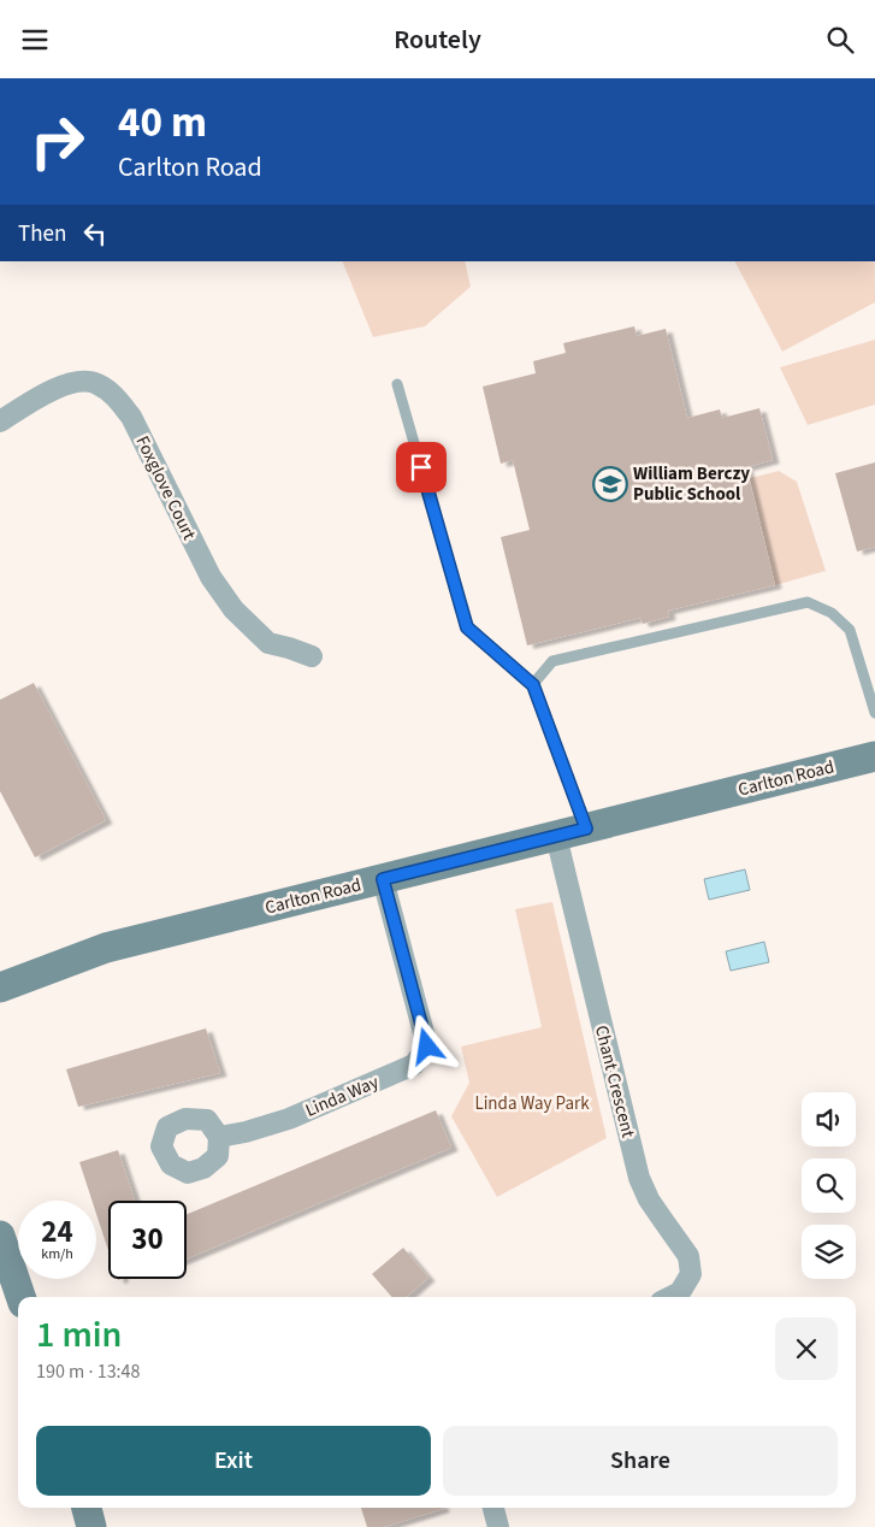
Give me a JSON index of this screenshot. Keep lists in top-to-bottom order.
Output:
{
  "streets": {
    "main road": ["Carlton Road"],
    "street": ["Foxglove Court", "Chant Crescent", "Linda Way"]
  },
  "crossings": [
    ["Carlton Road", "Chant Crescent"],
    ["Carlton Road", "Linda Way"]
  ],
  "parks": ["Linda Way Park"],
  "places": {
    "school or university": ["William Berczy Public School"]
  },
  "page": {
    "header": "Routely",
    "turn": ["40 m", "Carlton Road"],
    "then": "Then",
    "speed": "24 km/h",
    "limit": "30",
    "heading": ["1 min", "190 m · 13:48"],
    "buttons": ["Exit", "Share"]
  }
}
